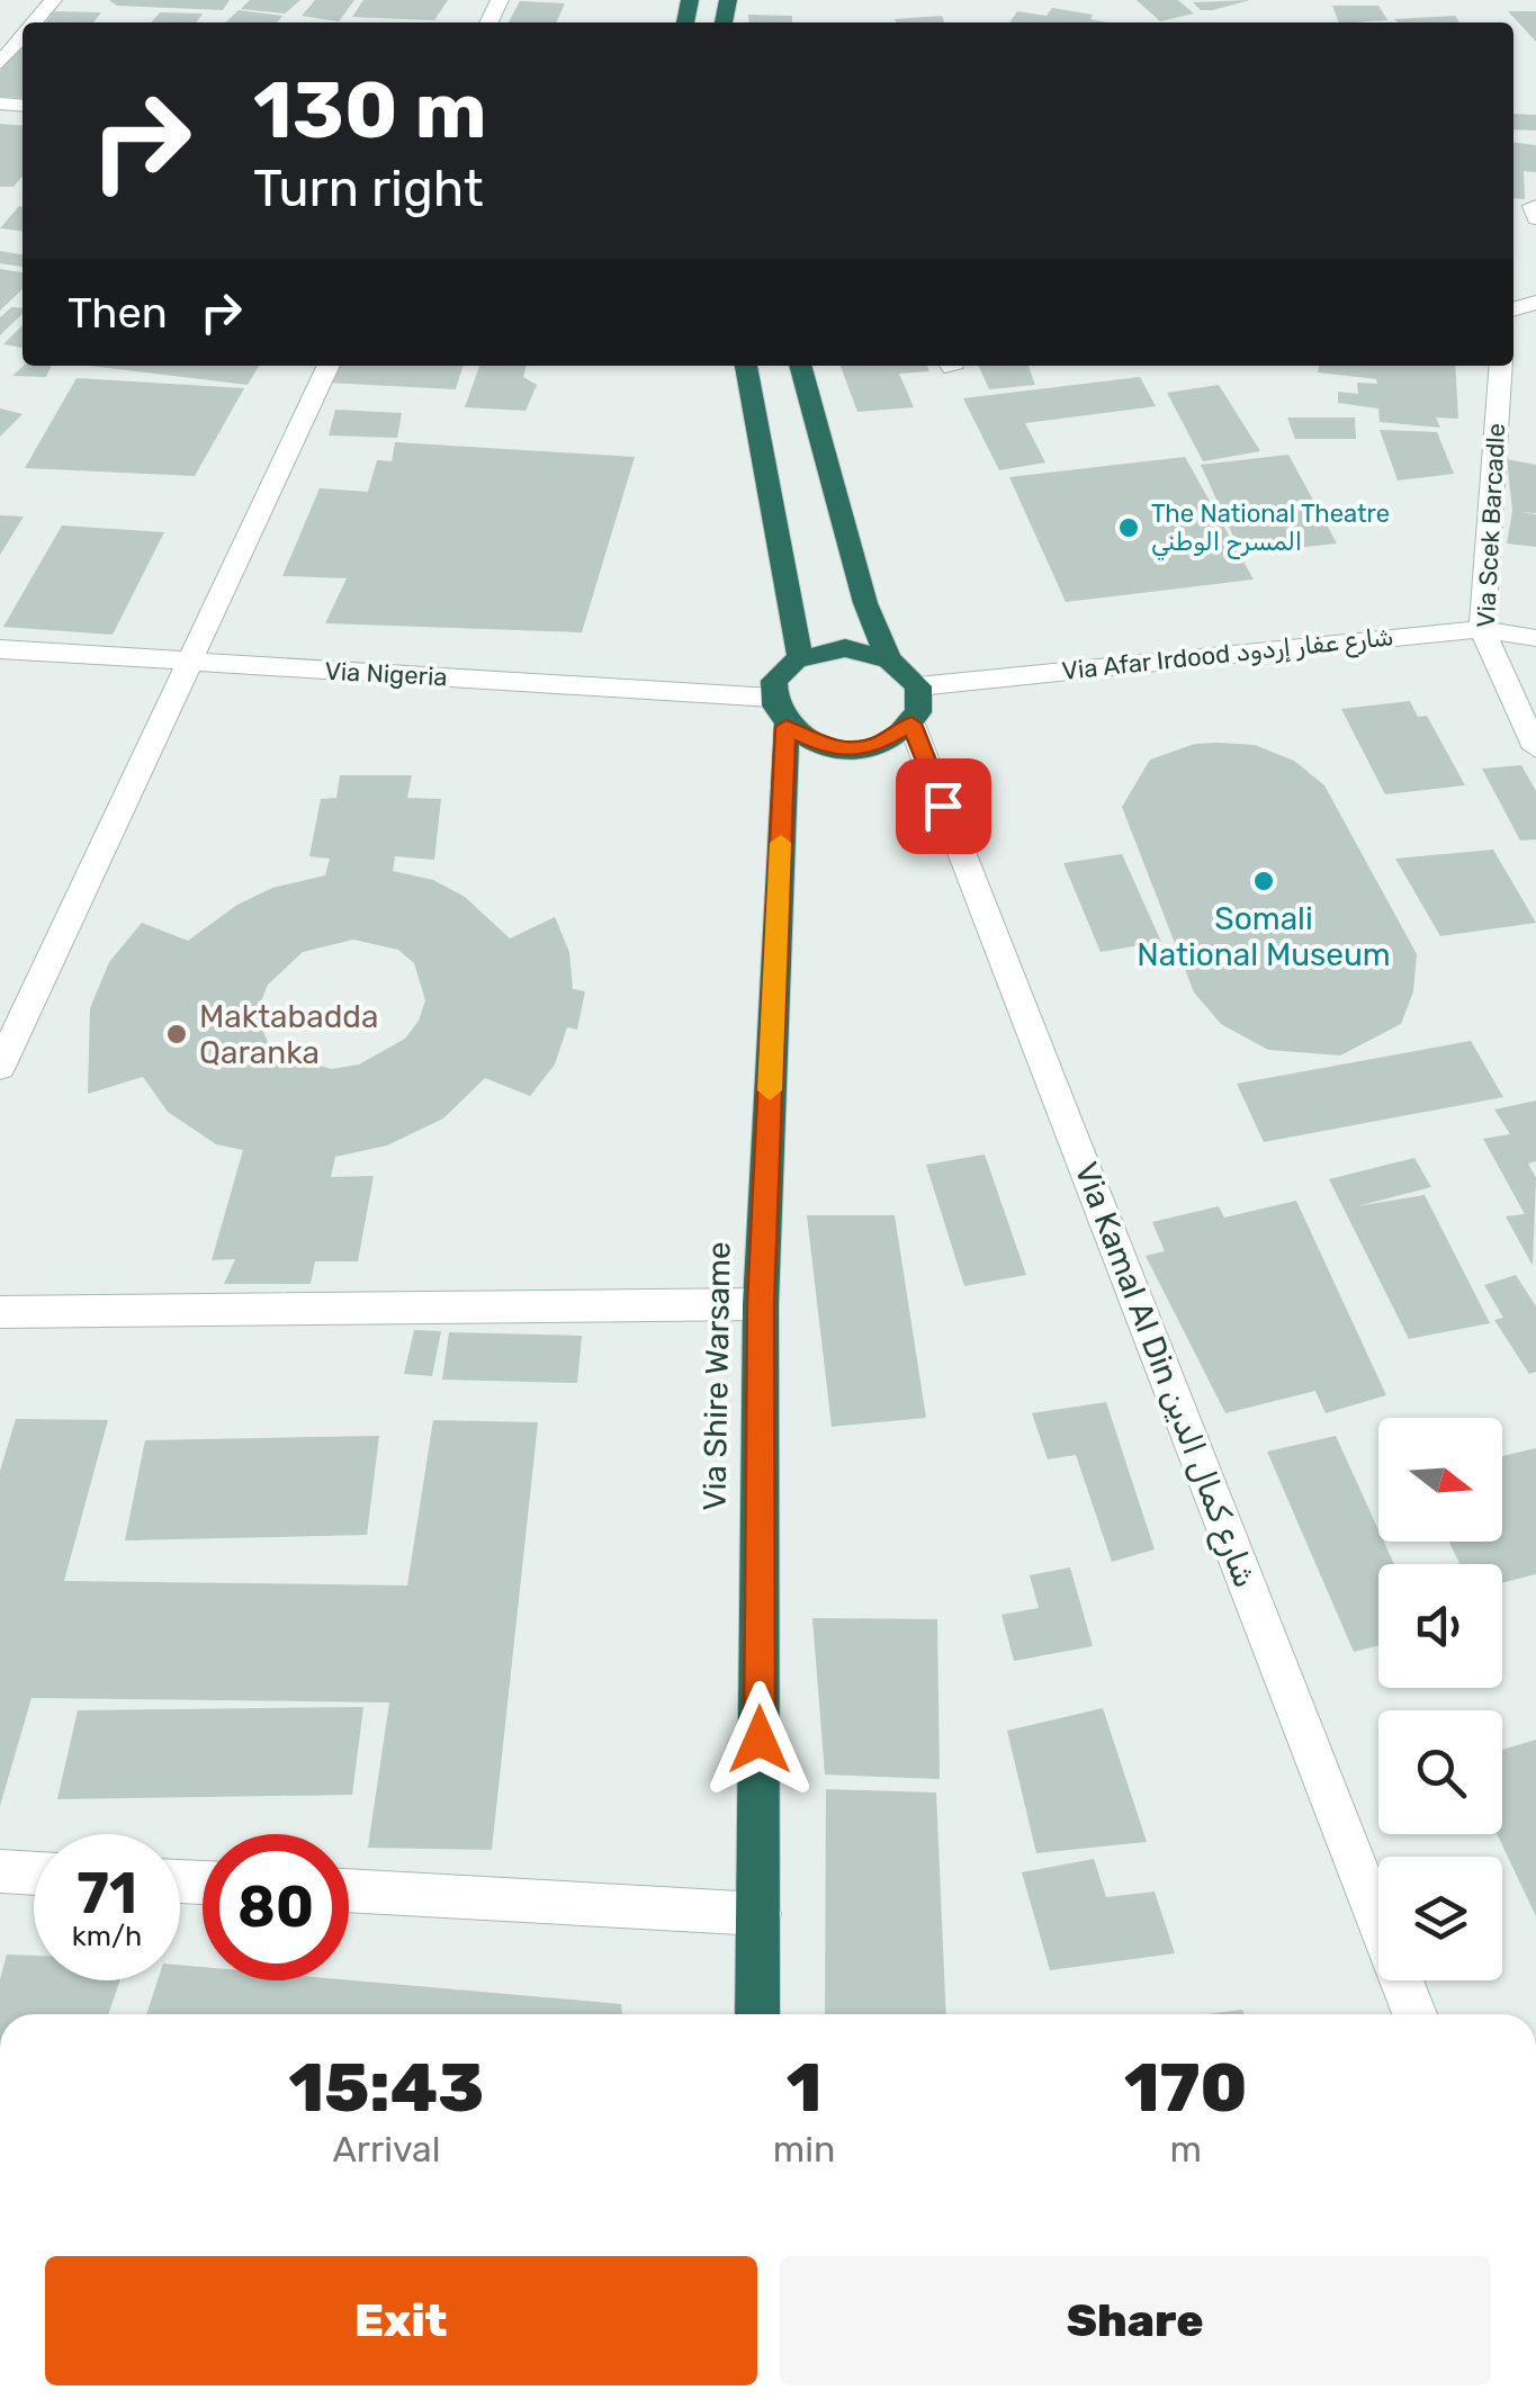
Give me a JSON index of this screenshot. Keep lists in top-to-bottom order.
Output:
{
  "streets": {
    "highway": ["Via Shire Warsame"],
    "street": [
      "Via Scek Barcadle",
      "Via Afar Irdood شارع عفار إردود",
      "Via Nigeria",
      "Via Kamal Al Din شارع كمال الدين"
    ]
  },
  "crossings": [
    ["Via Scek Barcadle", "Via Afar Irdood شارع عفار إردود"],
    ["Via Afar Irdood شارع عفار إردود", "Via Nigeria"],
    ["Via Afar Irdood شارع عفار إردود", "Via Kamal Al Din شارع كمال الدين"],
    ["Via Afar Irdood شارع عفار إردود", "Via Shire Warsame"],
    ["Via Nigeria", "Via Kamal Al Din شارع كمال الدين"],
    ["Via Nigeria", "Via Shire Warsame"],
    ["Via Kamal Al Din شارع كمال الدين", "Via Shire Warsame"]
  ],
  "places": ["The National Theatre المسرح الوطني", "Somali National Museum", "Maktabadda Qaranka"],
  "north": "right",
  "page": {
    "turn": ["130 m", "Turn right"],
    "then": "Then",
    "speed": "71 km/h",
    "limit": "80",
    "eta": [
      "15:43",
      "Arrival",
      "1",
      "min",
      "170",
      "m"
    ],
    "buttons": ["Exit", "Share"]
  }
}
